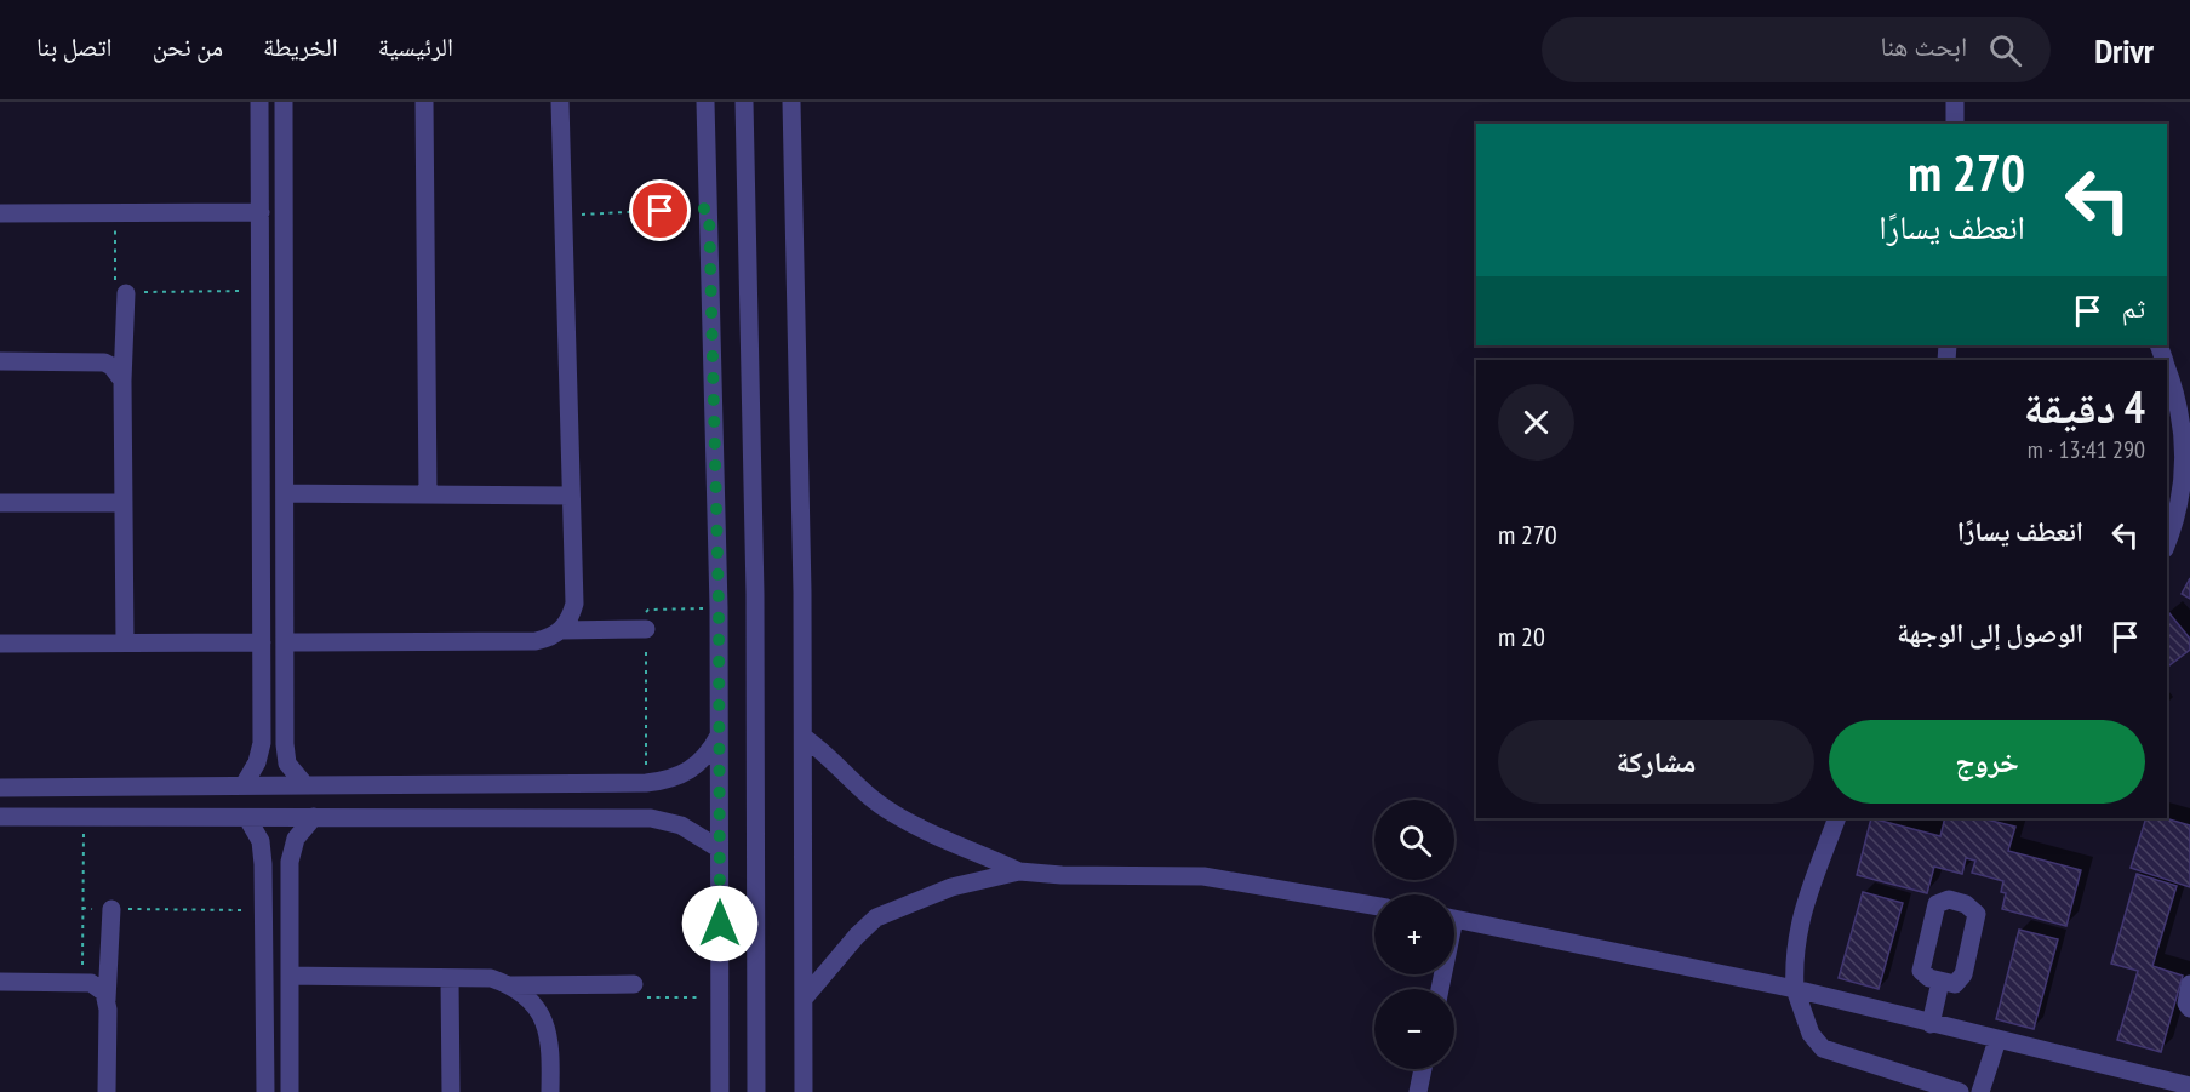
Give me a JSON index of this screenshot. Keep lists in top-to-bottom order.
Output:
{
  "page": {
    "header": "Drivr",
    "search": "ابحث هنا",
    "nav": [
      "الرئيسية",
      "الخريطة",
      "من نحن",
      "اتصل بنا"
    ],
    "turn": ["270 m", "انعطف يسارًا"],
    "then": "ثم",
    "heading": ["4 دقيقة", "290 m · 13:41"],
    "list": [
      {
        "name": "انعطف يسارًا",
        "value": "270 m"
      },
      {
        "name": "الوصول إلى الوجهة",
        "value": "20 m"
      }
    ],
    "buttons": ["خروج", "مشاركة"],
    "map_buttons": ["+", "−"]
  }
}
